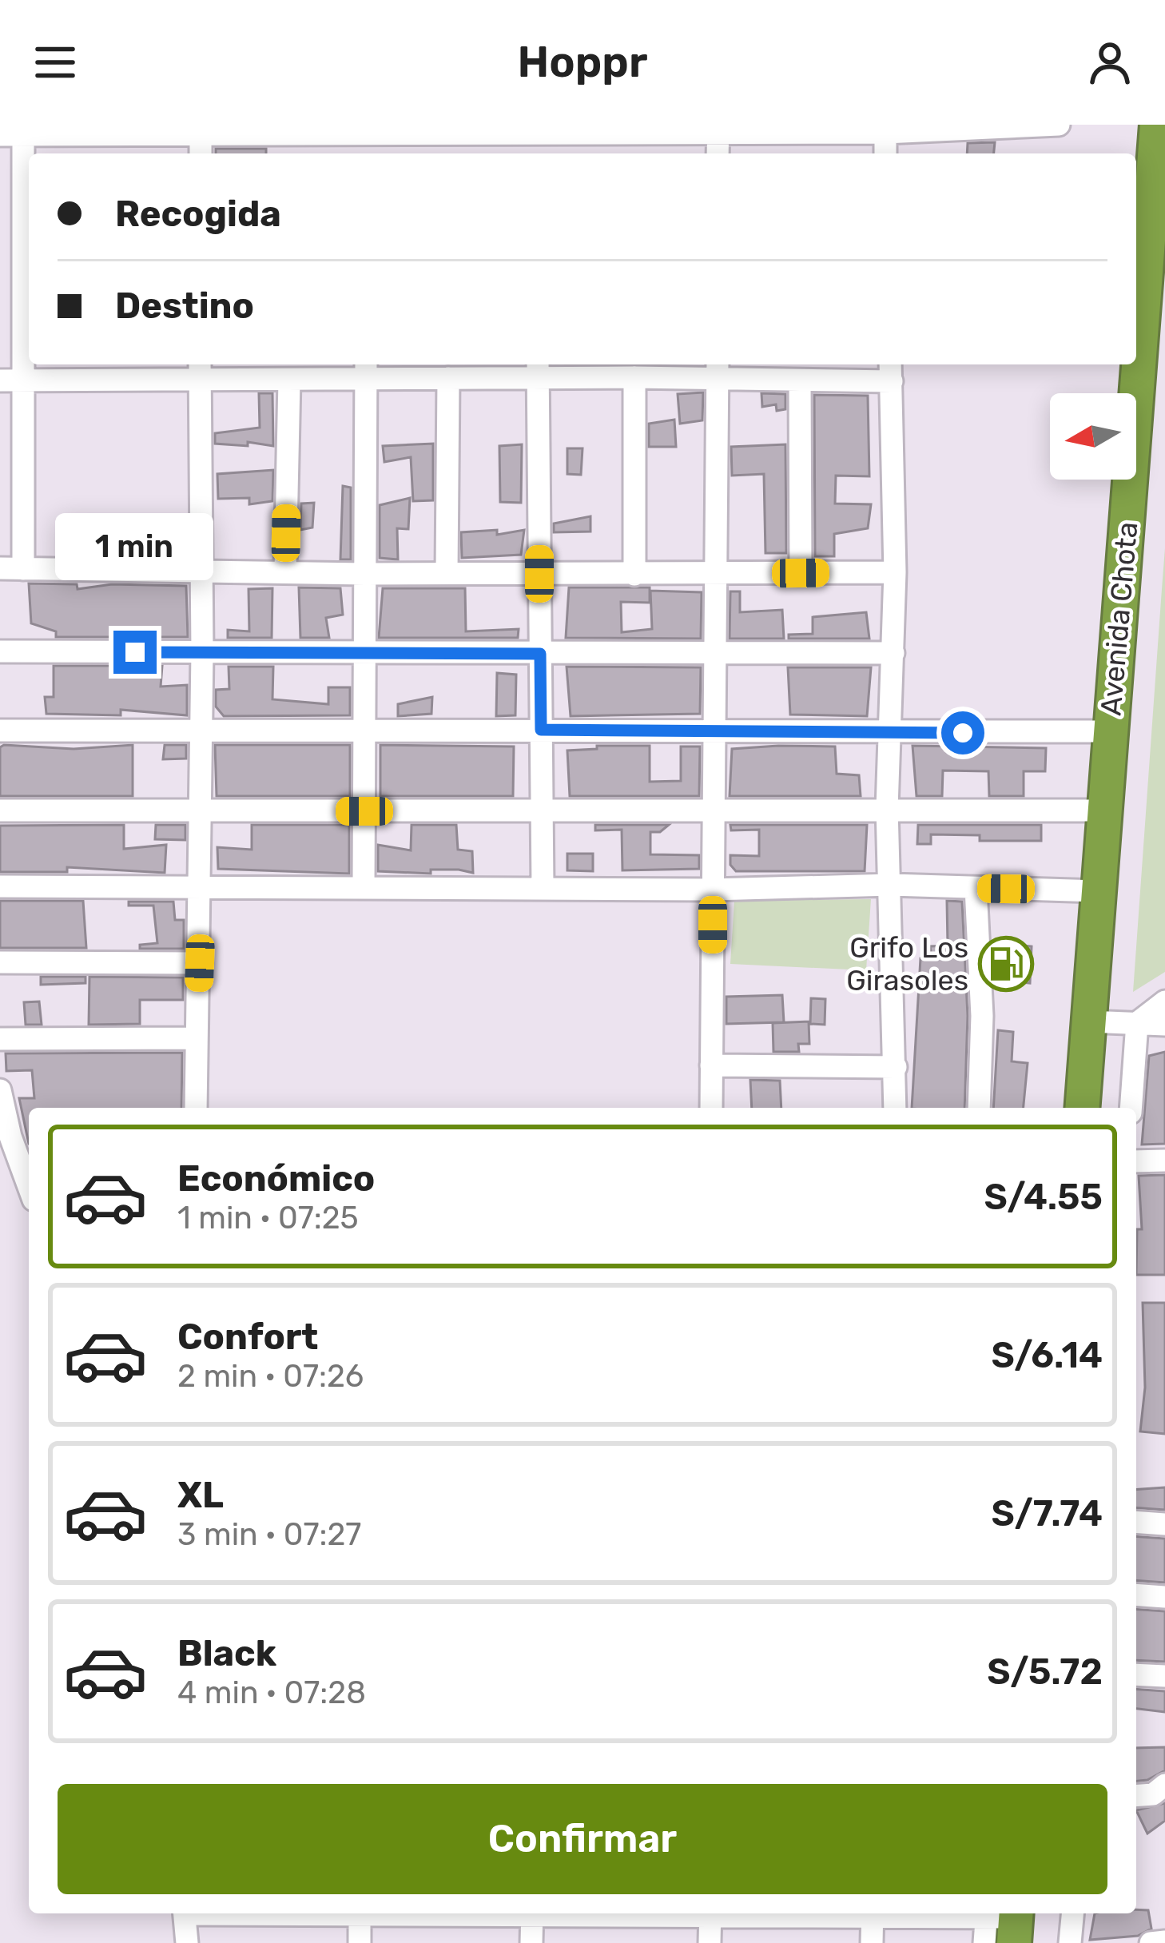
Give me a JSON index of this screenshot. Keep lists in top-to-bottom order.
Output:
{
  "streets": {
    "highway": ["Avenida Chota"]
  },
  "places": {
    "fuel station": ["Grifo Los Girasoles"]
  },
  "north": "left",
  "page": {
    "header": "Hoppr",
    "banner": ["Recogida", "Destino"],
    "bubble": "1 min",
    "list": [
      {
        "name": "Económico",
        "note": "1 min · 07:25",
        "value": "S/4.55"
      },
      {
        "name": "Confort",
        "note": "2 min · 07:26",
        "value": "S/6.14"
      },
      {
        "name": "XL",
        "note": "3 min · 07:27",
        "value": "S/7.74"
      },
      {
        "name": "Black",
        "note": "4 min · 07:28",
        "value": "S/5.72"
      }
    ],
    "buttons": "Confirmar"
  }
}
